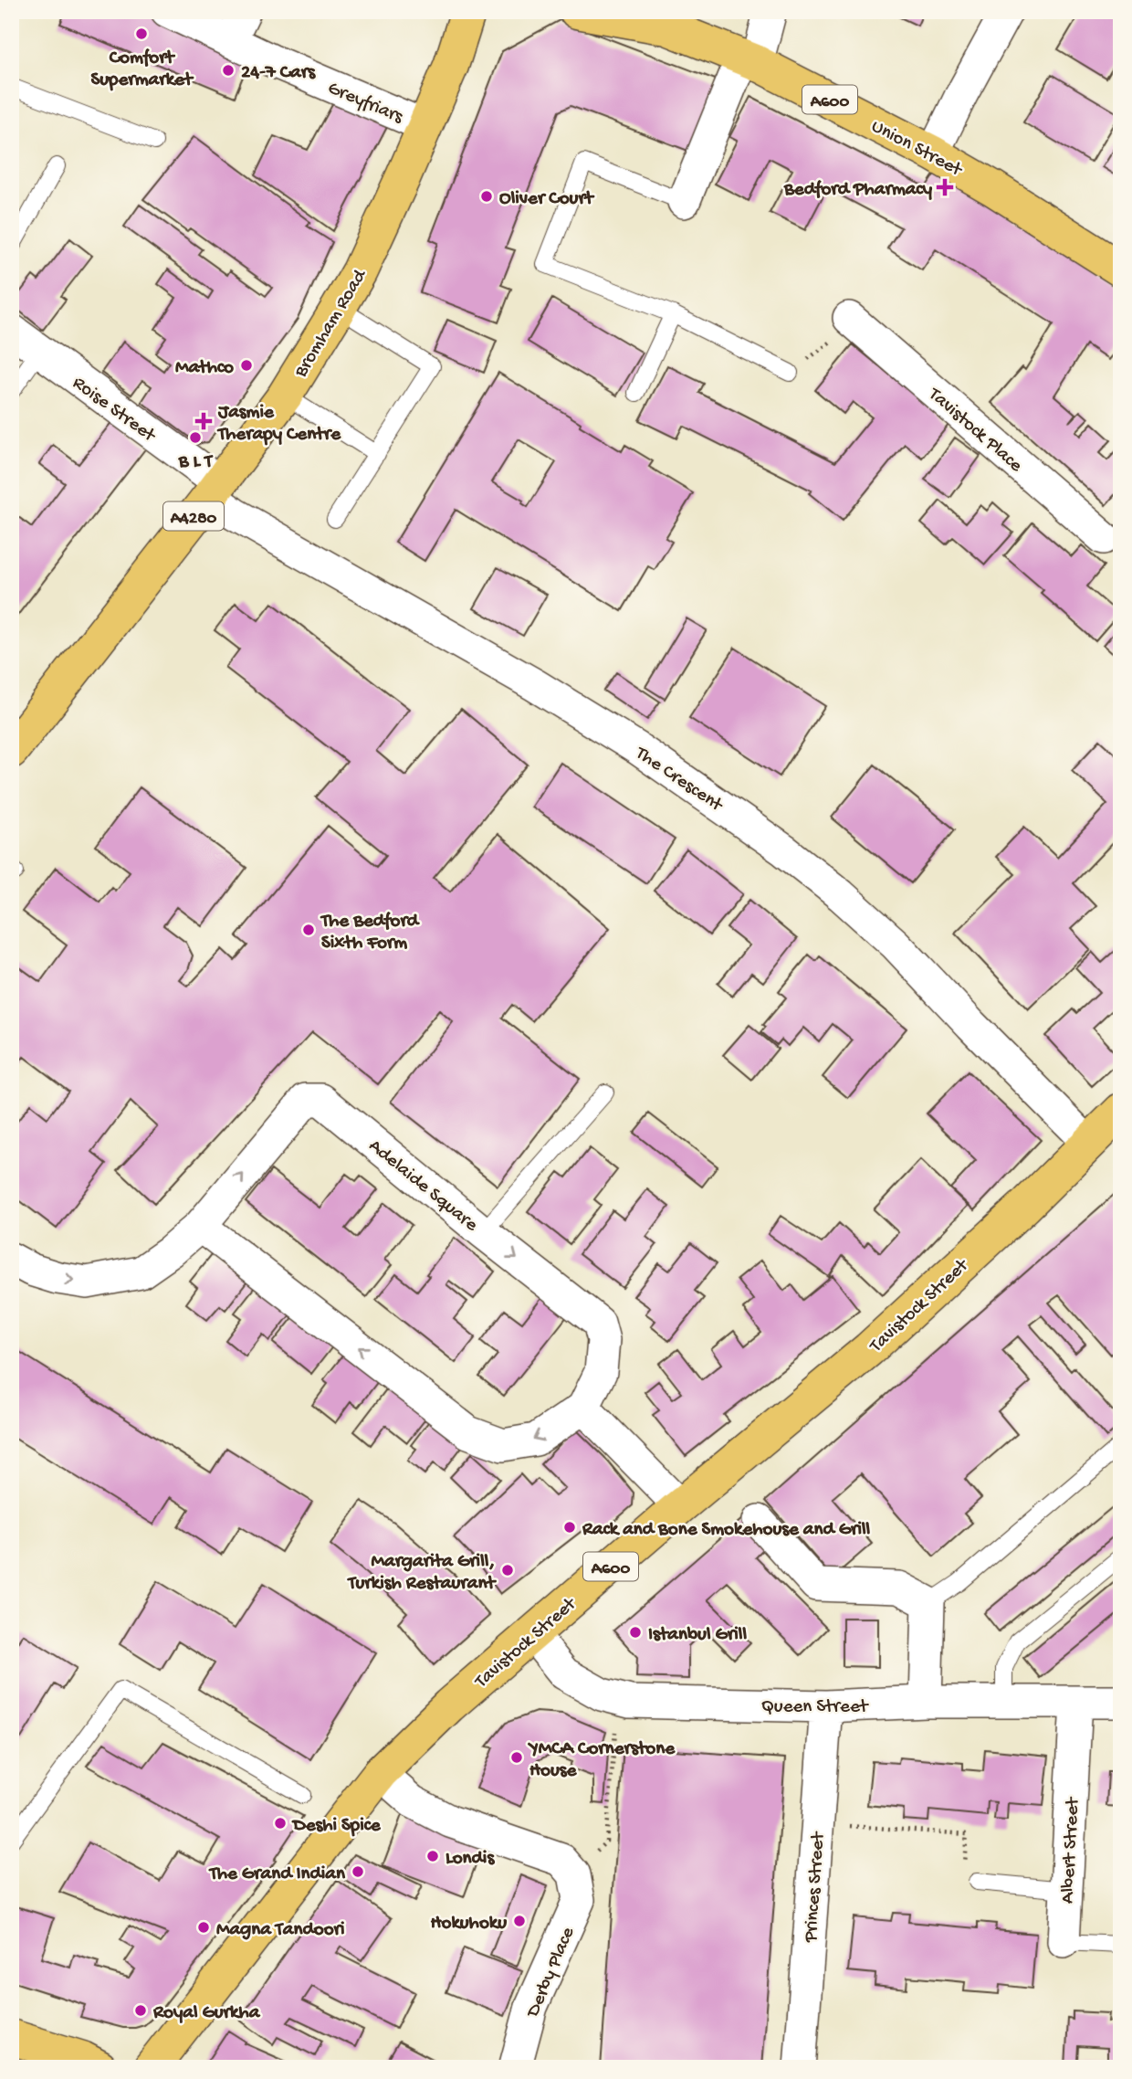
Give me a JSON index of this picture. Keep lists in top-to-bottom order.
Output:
{
  "streets": {
    "main road": [
      "A600",
      "Union Street",
      "Bromham Road",
      "A4280",
      "Tavistock Street"
    ],
    "street": [
      "Greyfriars",
      "Roise Street",
      "Tavistock Place",
      "The Crescent",
      "Adelaide Square",
      "Queen Street",
      "Albert Street",
      "Princes Street",
      "Derby Place"
    ]
  },
  "crossings": [
    ["Greyfriars", "Bromham Road"],
    ["Bromham Road", "Roise Street"],
    ["Bromham Road", "The Crescent"],
    ["Roise Street", "The Crescent"],
    ["The Crescent", "Tavistock Street"],
    ["Tavistock Street", "Queen Street"],
    ["Queen Street", "Albert Street"],
    ["Queen Street", "Princes Street"]
  ],
  "places": {
    "other": [
      "Comfort Supermarket",
      "24-7 Cars",
      "Oliver Court",
      "Mathco",
      "B L T",
      "The Bedford Sixth Form",
      "Rack and Bone Smokehouse and Grill",
      "Margarita Grill, Turkish Restaurant",
      "Istanbul Grill",
      "YMCA Cornerstone House",
      "Deshi Spice",
      "Londis",
      "The Grand Indian",
      "Hokuhoku",
      "Magna Tandoori",
      "Royal Gurkha"
    ],
    "health": ["Bedford Pharmacy", "Jasmie Therapy Centre"]
  }
}
